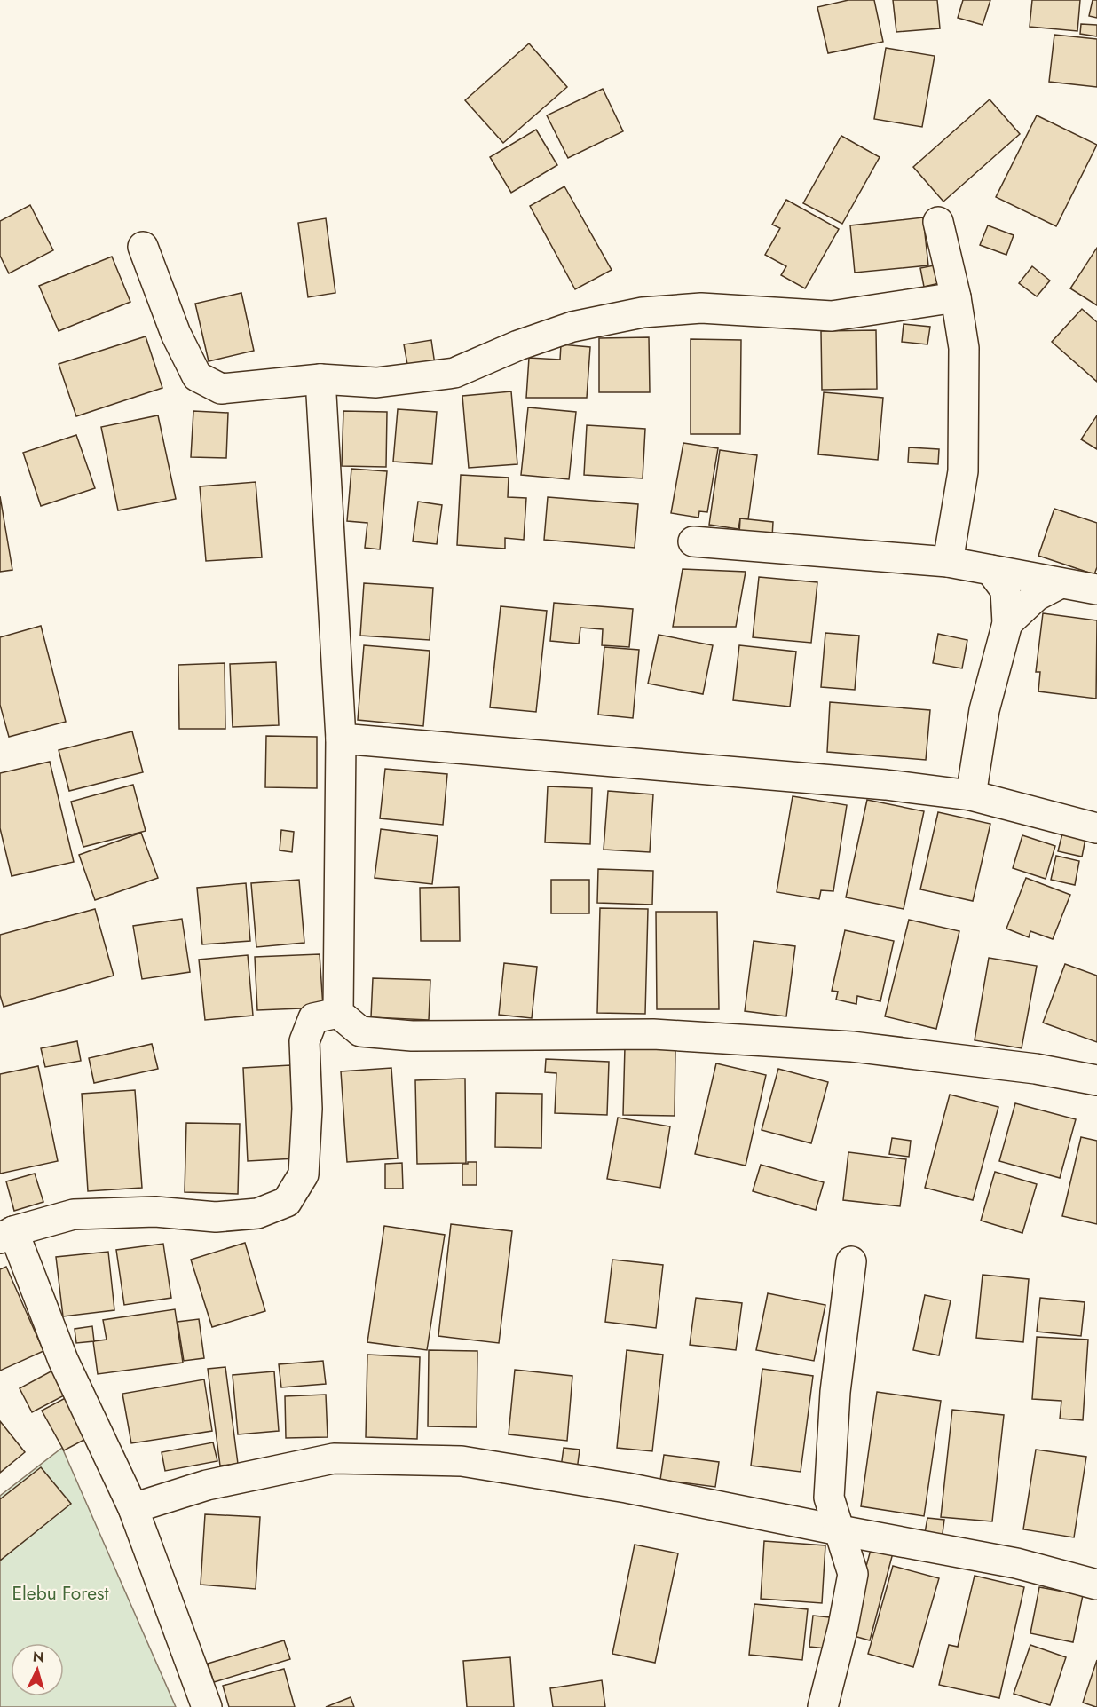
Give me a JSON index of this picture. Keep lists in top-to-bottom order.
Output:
{
  "parks": ["Elebu Forest"],
  "north": "top"
}
